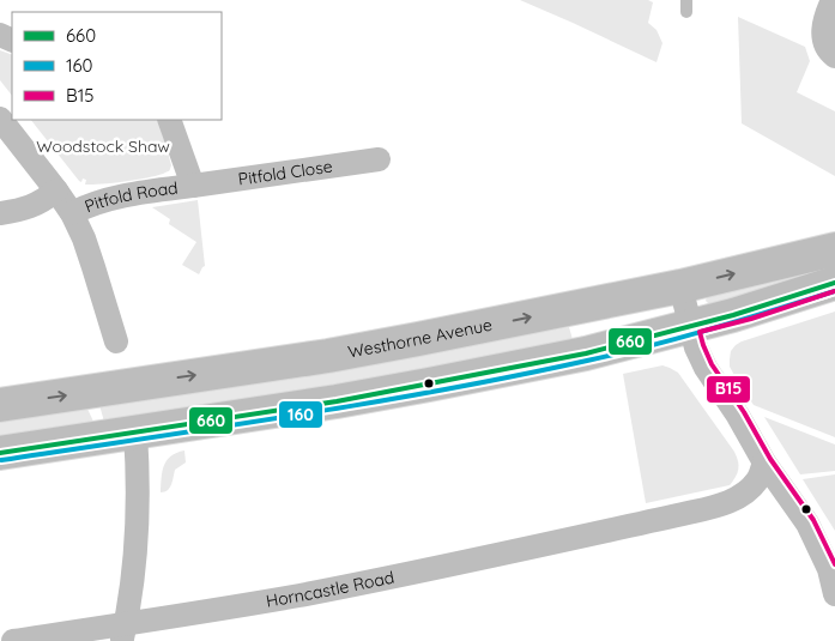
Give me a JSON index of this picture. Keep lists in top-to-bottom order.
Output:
{
  "streets": {
    "highway": ["Westhorne Avenue"],
    "street": ["Pitfold Close", "Pitfold Road", "Horncastle Road"]
  },
  "crossings": [
    ["Pitfold Close", "Pitfold Road"]
  ],
  "parks": ["Woodstock Shaw"],
  "lines": ["transit line 660", "transit line 160", "transit line B15"],
  "legend": ["660", "160", "B15"]
}
